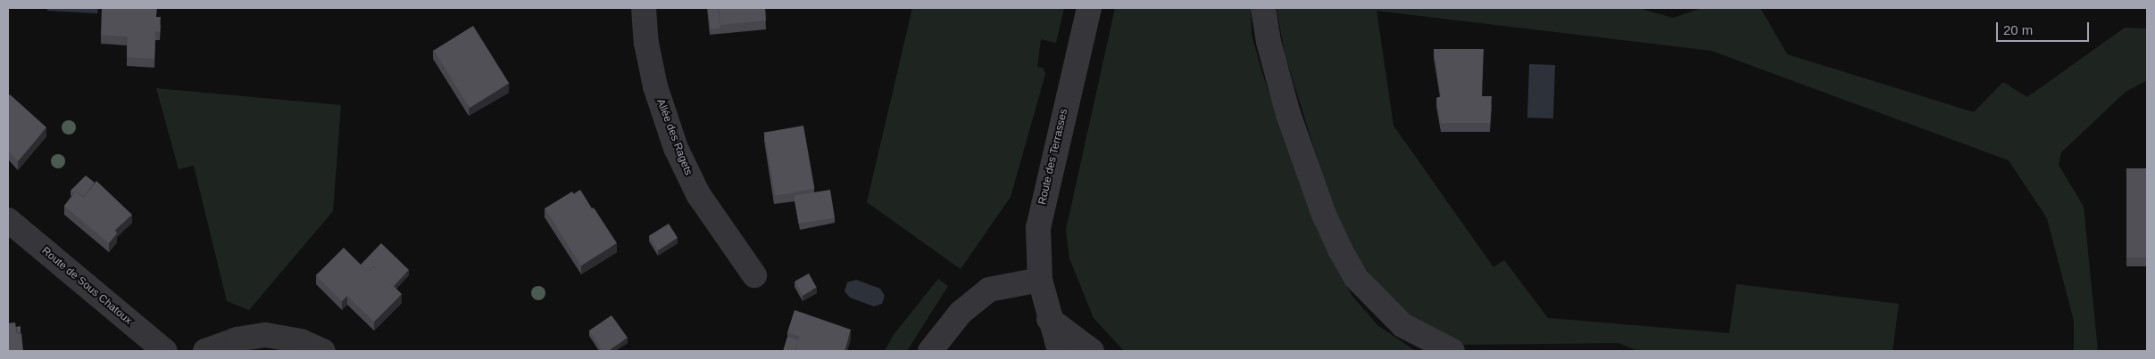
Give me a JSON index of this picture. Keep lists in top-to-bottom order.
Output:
{
  "streets": {
    "street": ["Allée des Ragets", "Route des Terrasses", "Route de Sous Chatoux"]
  },
  "scale_bar": "20 m"
}
